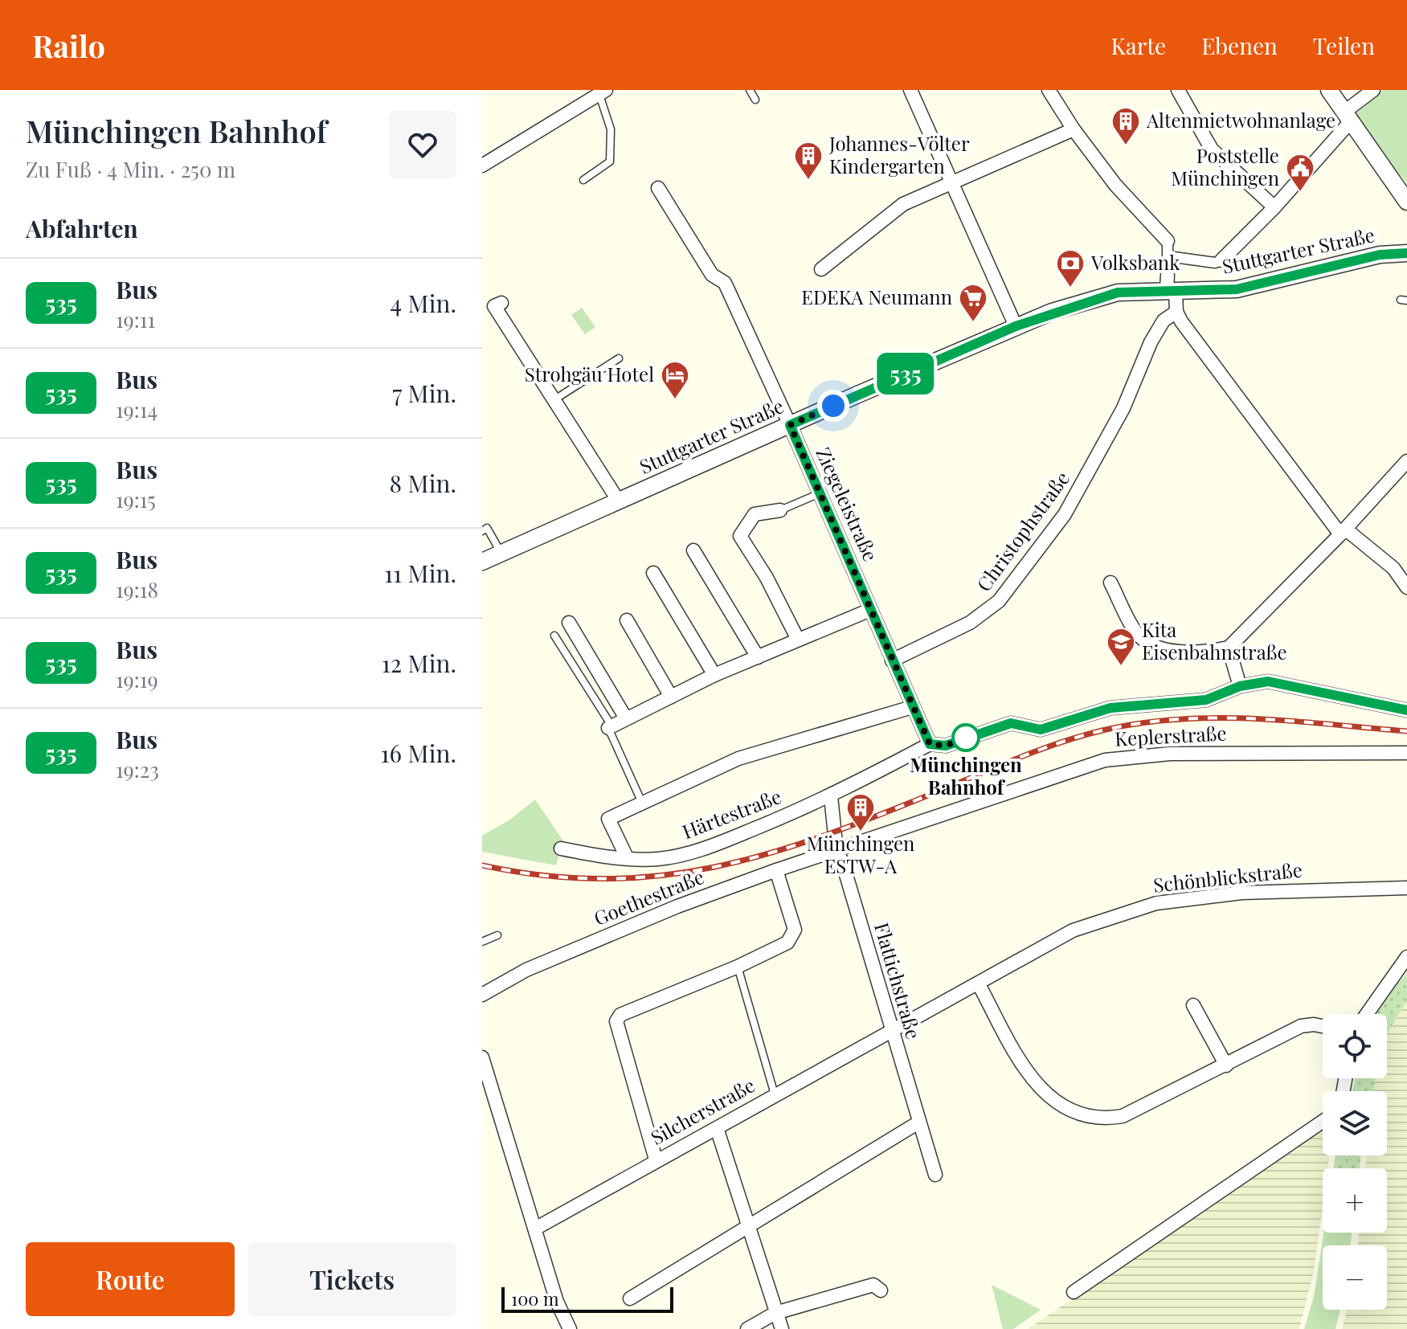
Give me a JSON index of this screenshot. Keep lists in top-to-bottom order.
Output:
{
  "streets": {
    "street": [
      "Stuttgarter Straße",
      "Ziegeleistraße",
      "Christophstraße",
      "Keplerstraße",
      "Härtestraße",
      "Schönblickstraße",
      "Goethestraße",
      "Flattichstraße",
      "Silcherstraße"
    ]
  },
  "crossings": [
    ["Stuttgarter Straße", "Ziegeleistraße"],
    ["Ziegeleistraße", "Christophstraße"],
    ["Ziegeleistraße", "Härtestraße"],
    ["Keplerstraße", "Goethestraße"],
    ["Keplerstraße", "Flattichstraße"],
    ["Härtestraße", "Flattichstraße"],
    ["Schönblickstraße", "Flattichstraße"],
    ["Schönblickstraße", "Silcherstraße"],
    ["Goethestraße", "Flattichstraße"],
    ["Flattichstraße", "Silcherstraße"]
  ],
  "places": {
    "building": ["Altenmietwohnanlage", "Johannes-Völter Kindergarten", "Münchingen ESTW-A"],
    "public building": ["Poststelle Münchingen"],
    "bank": ["Volksbank"],
    "supermarket": ["EDEKA Neumann"],
    "hotel": ["Strohgäu Hotel"],
    "school or university": ["Kita Eisenbahnstraße"],
    "other": ["Münchingen Bahnhof"]
  },
  "lines": ["bus line 535"],
  "scale_bar": "100 m",
  "page": {
    "header": "Railo",
    "nav": ["Karte", "Ebenen", "Teilen"],
    "heading": [
      ["Münchingen Bahnhof", "Zu Fuß · 4 Min. · 250 m"],
      "Abfahrten"
    ],
    "on_map": "535",
    "list": [
      {
        "mark": "535",
        "name": "Bus",
        "note": "19:11",
        "value": "4 Min."
      },
      {
        "mark": "535",
        "name": "Bus",
        "note": "19:14",
        "value": "7 Min."
      },
      {
        "mark": "535",
        "name": "Bus",
        "note": "19:15",
        "value": "8 Min."
      },
      {
        "mark": "535",
        "name": "Bus",
        "note": "19:18",
        "value": "11 Min."
      },
      {
        "mark": "535",
        "name": "Bus",
        "note": "19:19",
        "value": "12 Min."
      },
      {
        "mark": "535",
        "name": "Bus",
        "note": "19:23",
        "value": "16 Min."
      }
    ],
    "map_buttons": ["+", "−"],
    "buttons": ["Route", "Tickets"],
    "scale": "100 m"
  }
}
